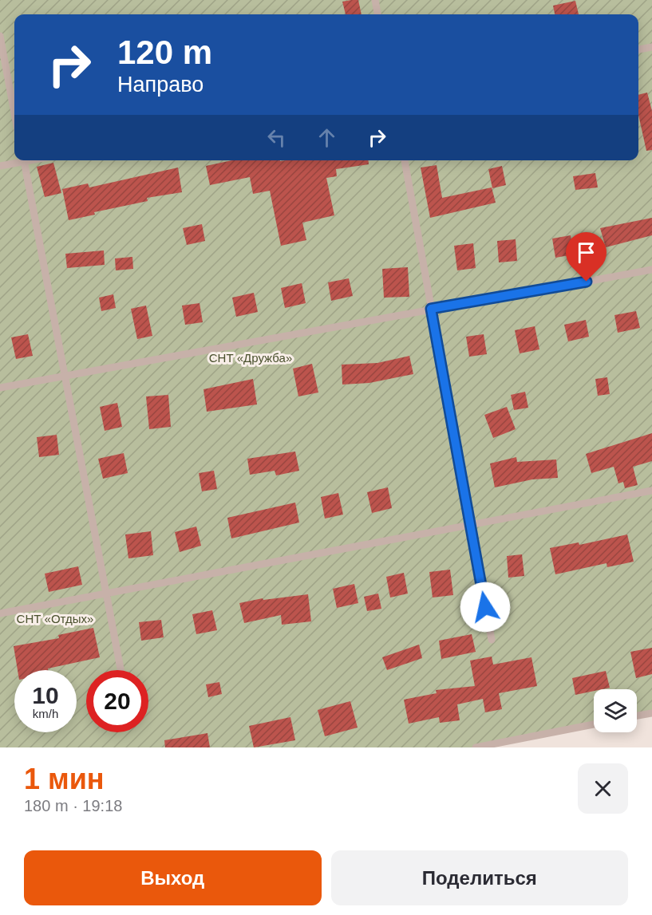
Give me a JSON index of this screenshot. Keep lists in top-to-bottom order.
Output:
{
  "parks": ["СНТ «Дружба»", "СНТ «Отдых»"],
  "page": {
    "turn": ["120 m", "Направо"],
    "speed": "10 km/h",
    "limit": "20",
    "heading": ["1 мин", "180 m · 19:18"],
    "buttons": ["Выход", "Поделиться"]
  }
}
